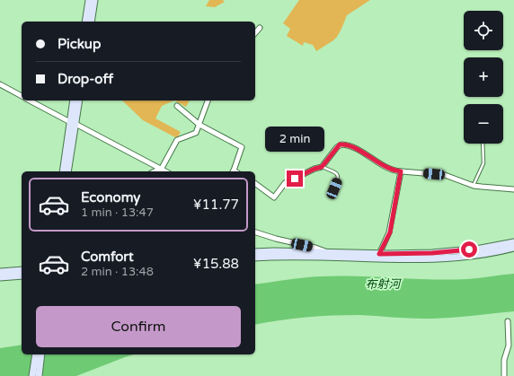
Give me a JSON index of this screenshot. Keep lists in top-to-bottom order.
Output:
{
  "water": ["布射河"],
  "page": {
    "map_buttons": ["+", "−"],
    "banner": ["Pickup", "Drop-off"],
    "bubble": "2 min",
    "list": [
      {
        "name": "Economy",
        "note": "1 min · 13:47",
        "value": "¥11.77"
      },
      {
        "name": "Comfort",
        "note": "2 min · 13:48",
        "value": "¥15.88"
      }
    ],
    "buttons": "Confirm"
  }
}
